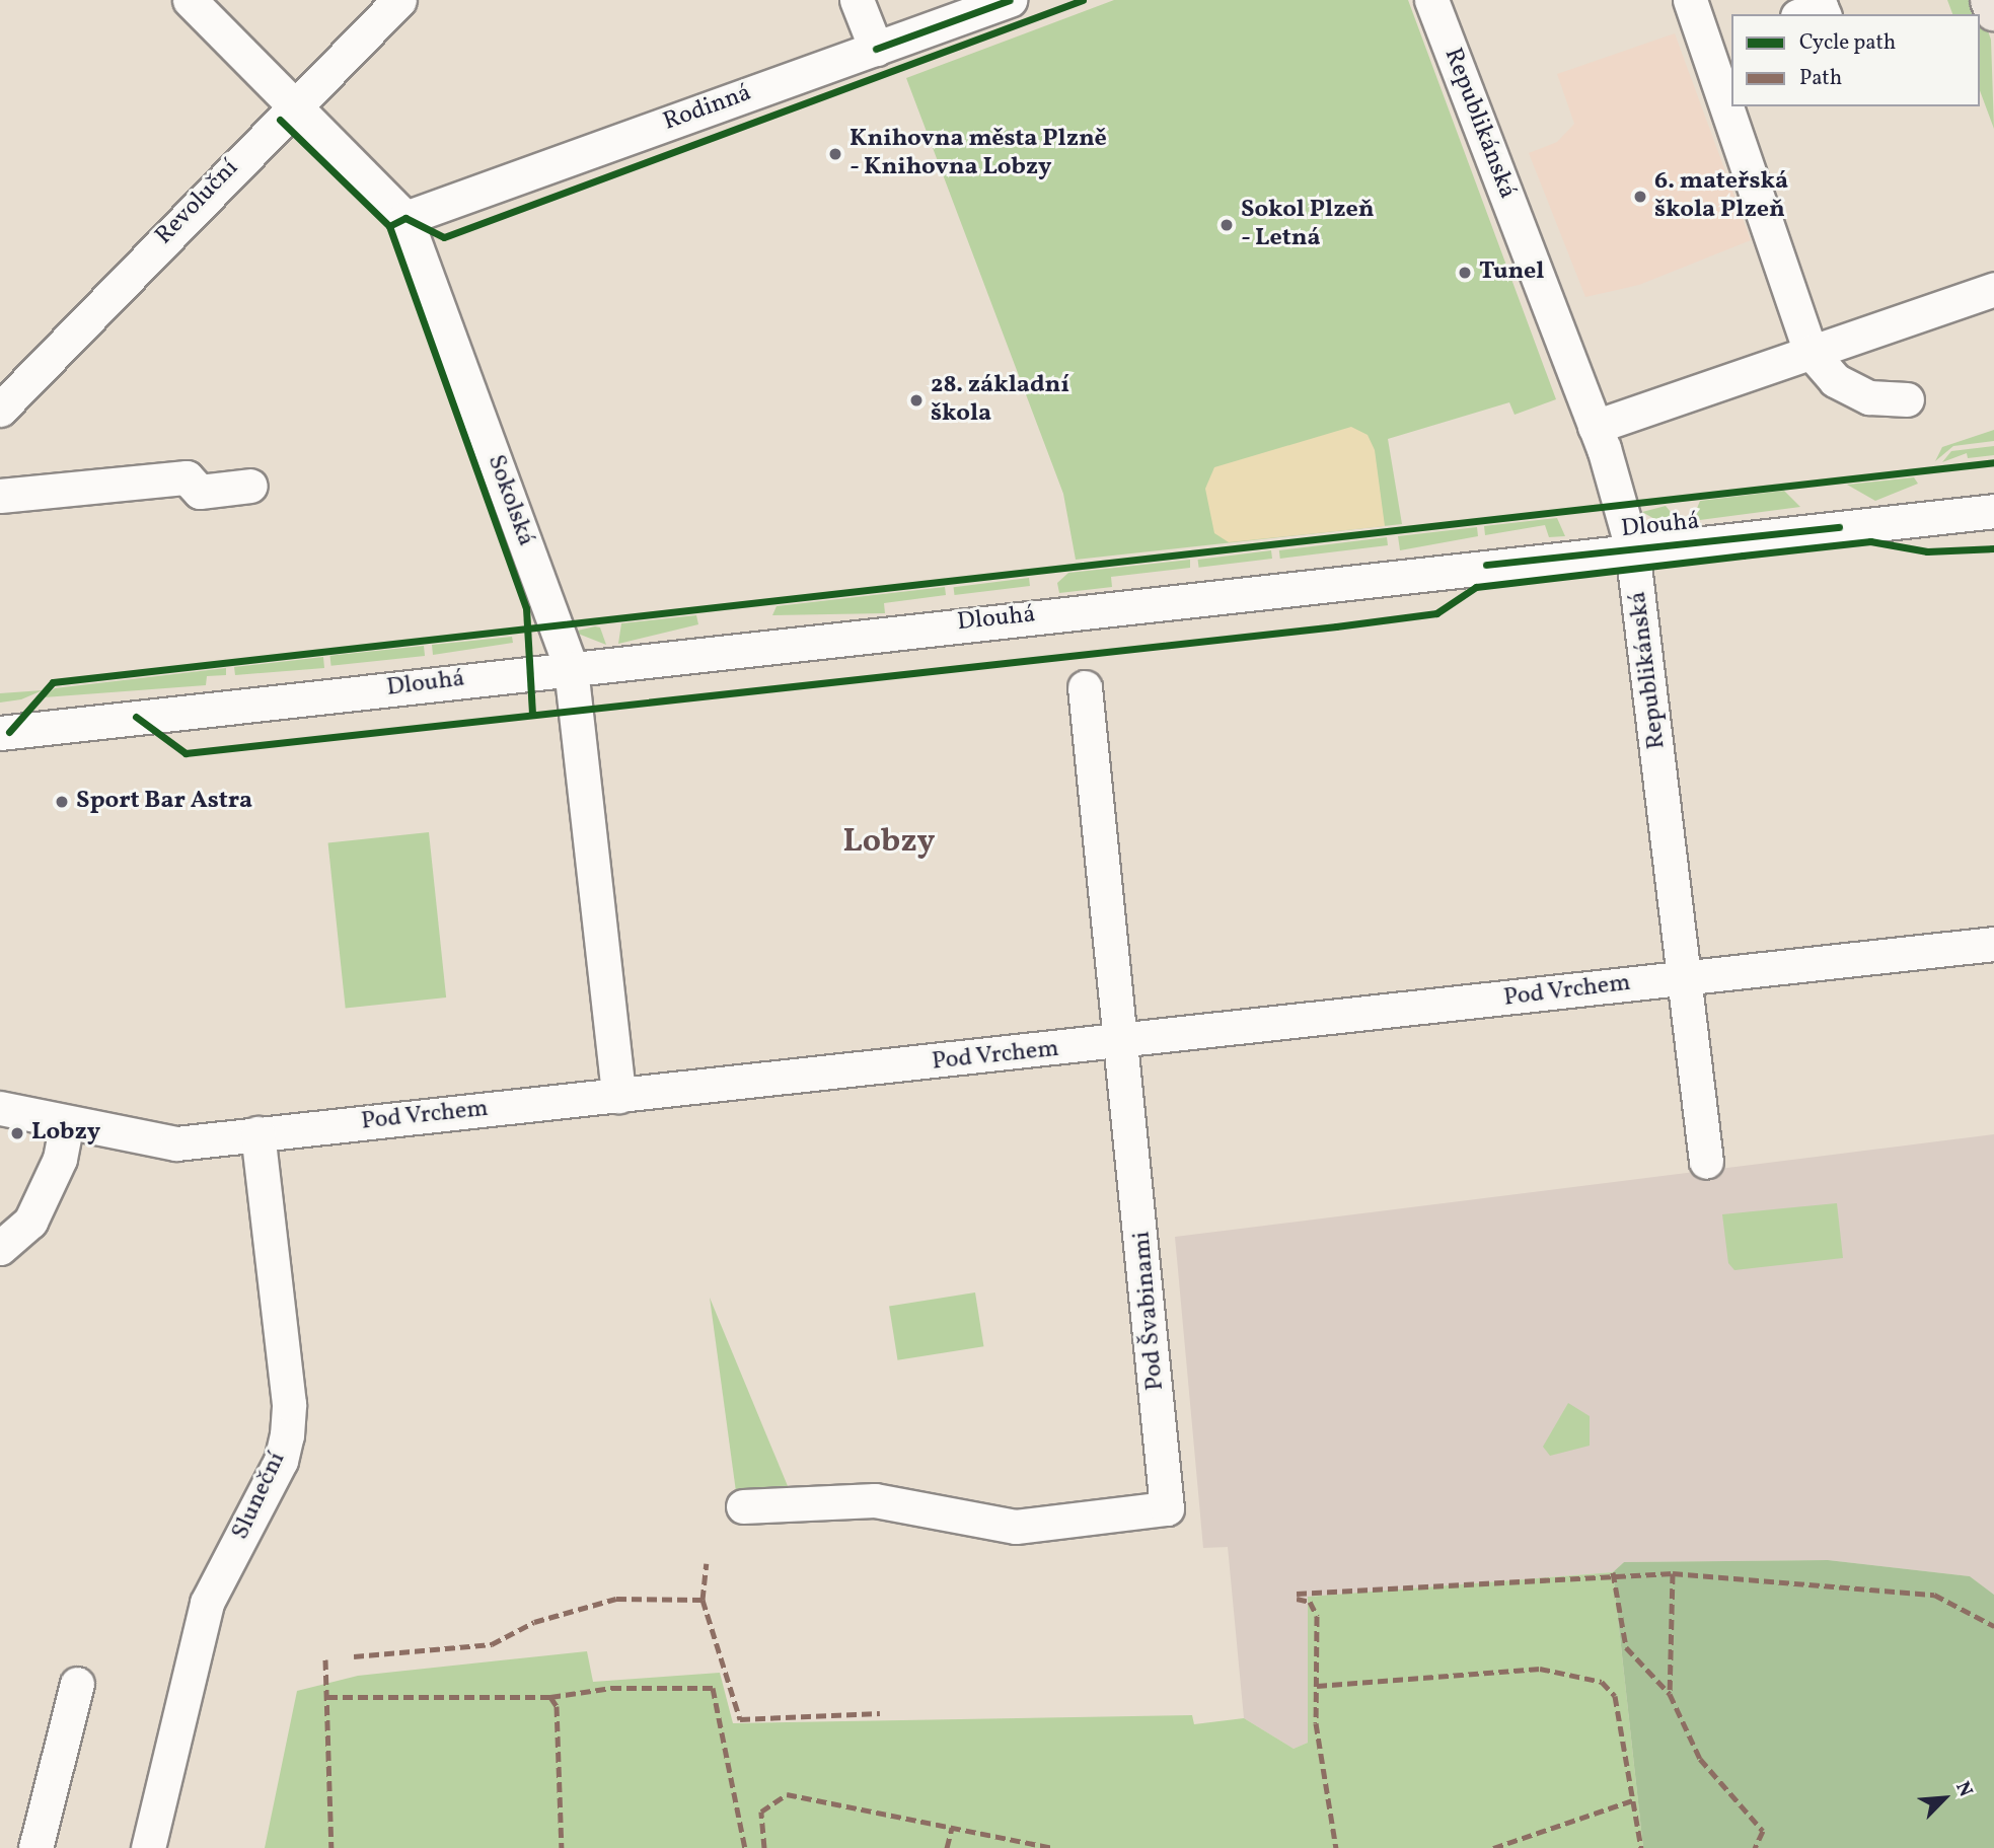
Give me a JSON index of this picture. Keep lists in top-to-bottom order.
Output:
{
  "streets": {
    "street": [
      "Rodinná",
      "Republikánská",
      "Revoluční",
      "Sokolská",
      "Dlouhá",
      "Pod Vrchem",
      "Pod Švabinami",
      "Sluneční"
    ]
  },
  "crossings": [
    ["Rodinná", "Sokolská"],
    ["Republikánská", "Dlouhá"],
    ["Republikánská", "Pod Vrchem"],
    ["Revoluční", "Sokolská"],
    ["Sokolská", "Dlouhá"],
    ["Sokolská", "Pod Vrchem"],
    ["Pod Vrchem", "Pod Švabinami"],
    ["Pod Vrchem", "Sluneční"]
  ],
  "districts": ["Lobzy"],
  "places": [
    "Knihovna města Plzně - Knihovna Lobzy",
    "6. mateřská škola Plzeň",
    "Sokol Plzeň - Letná",
    "Tunel",
    "28. základní škola",
    "Sport Bar Astra",
    "Lobzy"
  ],
  "legend": ["Cycle path", "Path"],
  "north": "top right"
}
